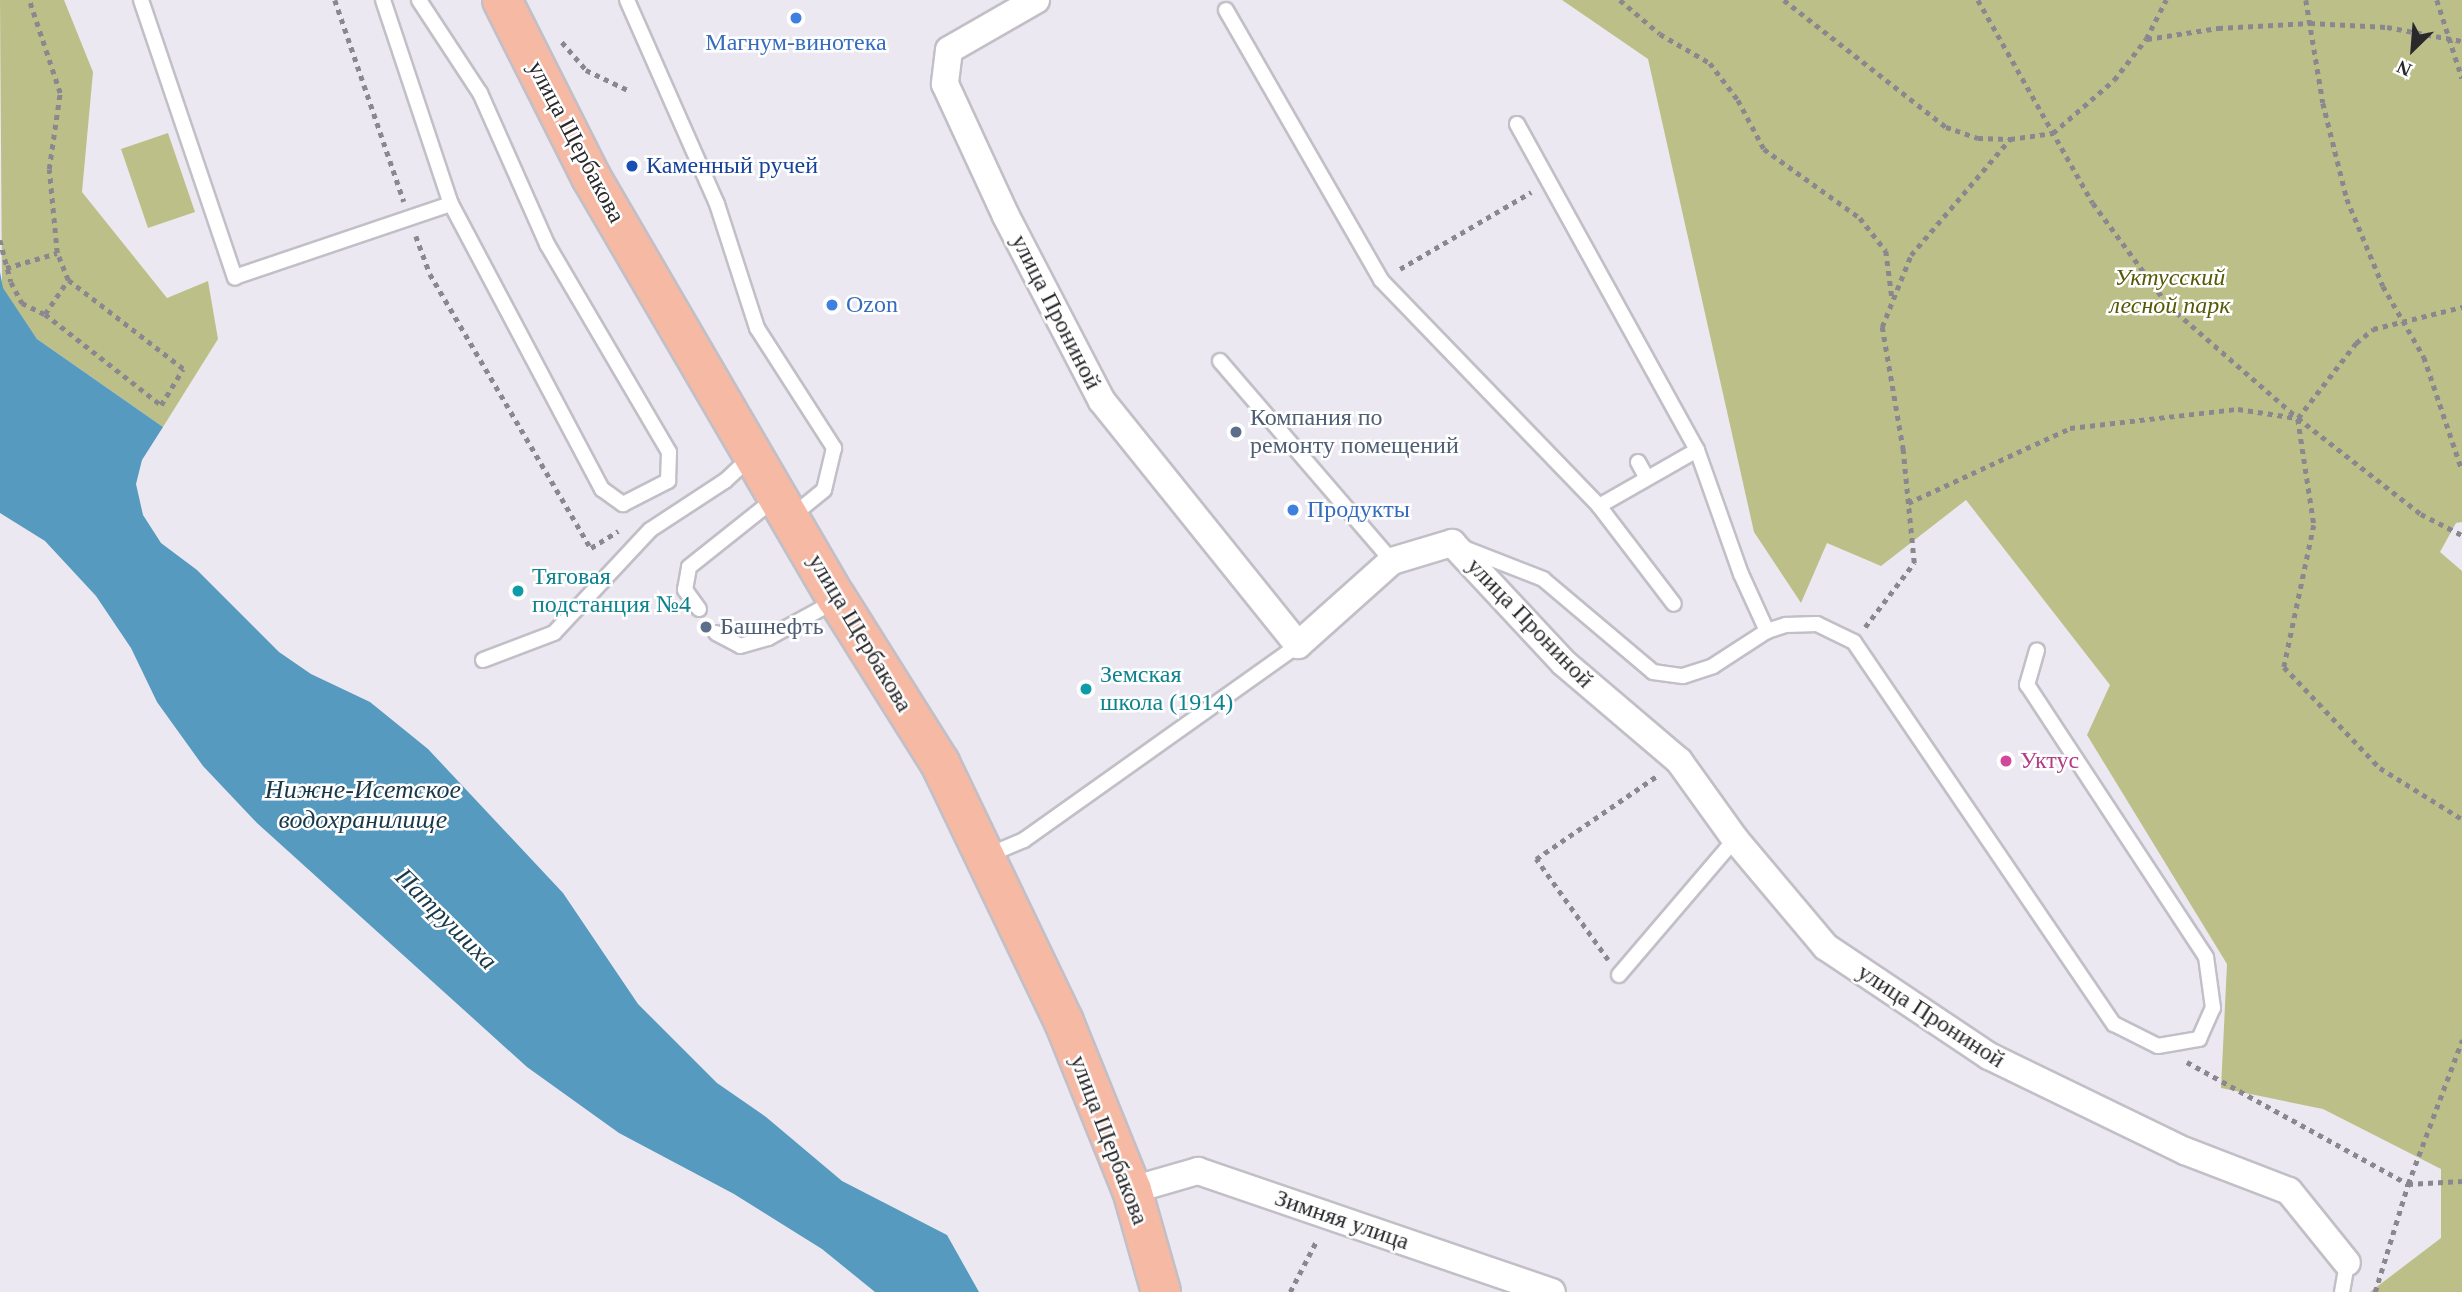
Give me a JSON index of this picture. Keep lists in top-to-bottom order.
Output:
{
  "streets": {
    "main road": ["улица Щербакова"],
    "street": ["улица Прониной", "Зимняя улица"]
  },
  "crossings": [
    ["улица Щербакова", "Зимняя улица"]
  ],
  "water": ["Нижне-Исетское водохранилище", "Патрушиха"],
  "parks": ["Уктусский лесной парк"],
  "places": [
    "Магнум-винотека",
    "Каменный ручей",
    "Ozon",
    "Компания по ремонту помещений",
    "Продукты",
    "Тяговая подстанция №4",
    "Башнефть",
    "Земская школа (1914)",
    "Уктус"
  ],
  "north": "bottom left"
}
